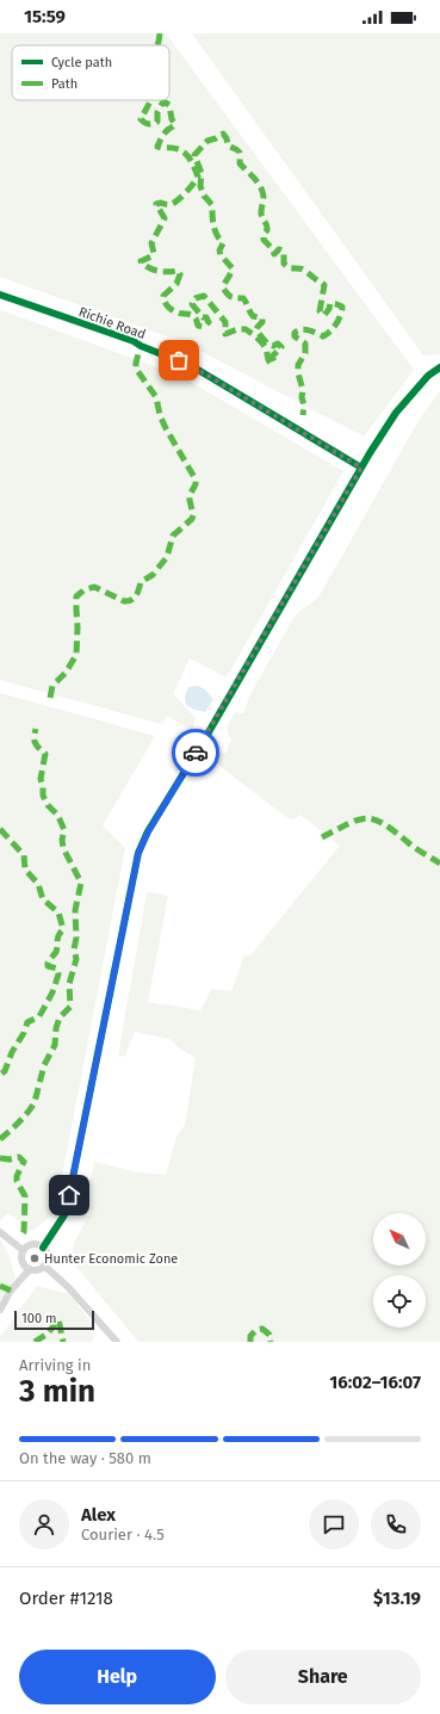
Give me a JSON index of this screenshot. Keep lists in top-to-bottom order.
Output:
{
  "streets": {
    "street": ["Richie Road"]
  },
  "places": ["Hunter Economic Zone"],
  "legend": ["Cycle path", "Path"],
  "scale_bar": "100 m",
  "north": "top left",
  "page": {
    "status": "15:59",
    "scale": "100 m",
    "heading": ["3 min", "Arriving in", "16:02–16:07"],
    "panel": [
      "Alex",
      "Courier · 4.5",
      "Order #1218",
      "$13.19"
    ],
    "bar": "On the way · 580 m",
    "buttons": ["Help", "Share"]
  }
}
